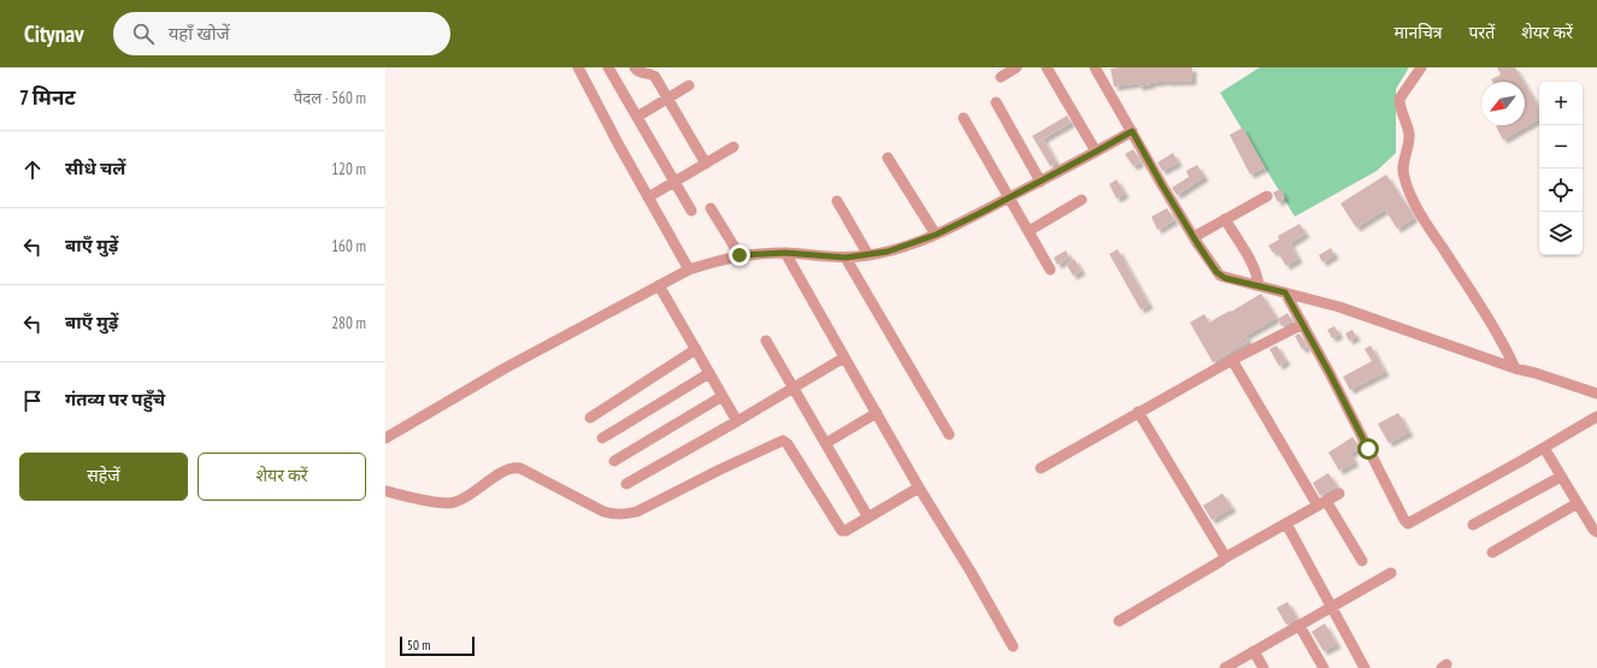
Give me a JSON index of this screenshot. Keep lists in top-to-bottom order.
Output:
{
  "scale_bar": "50 m",
  "north": "bottom left",
  "page": {
    "header": "Citynav",
    "search": "यहाँ खोजें",
    "nav": ["मानचित्र", "परतें", "शेयर करें"],
    "heading": ["7 मिनट", "पैदल · 560 m"],
    "map_buttons": ["+", "−"],
    "list": [
      ["सीधे चलें", "120 m"],
      ["बाएँ मुड़ें", "160 m"],
      ["बाएँ मुड़ें", "280 m"],
      "गंतव्य पर पहुँचे"
    ],
    "buttons": ["सहेजें", "शेयर करें"],
    "scale": "50 m"
  }
}
